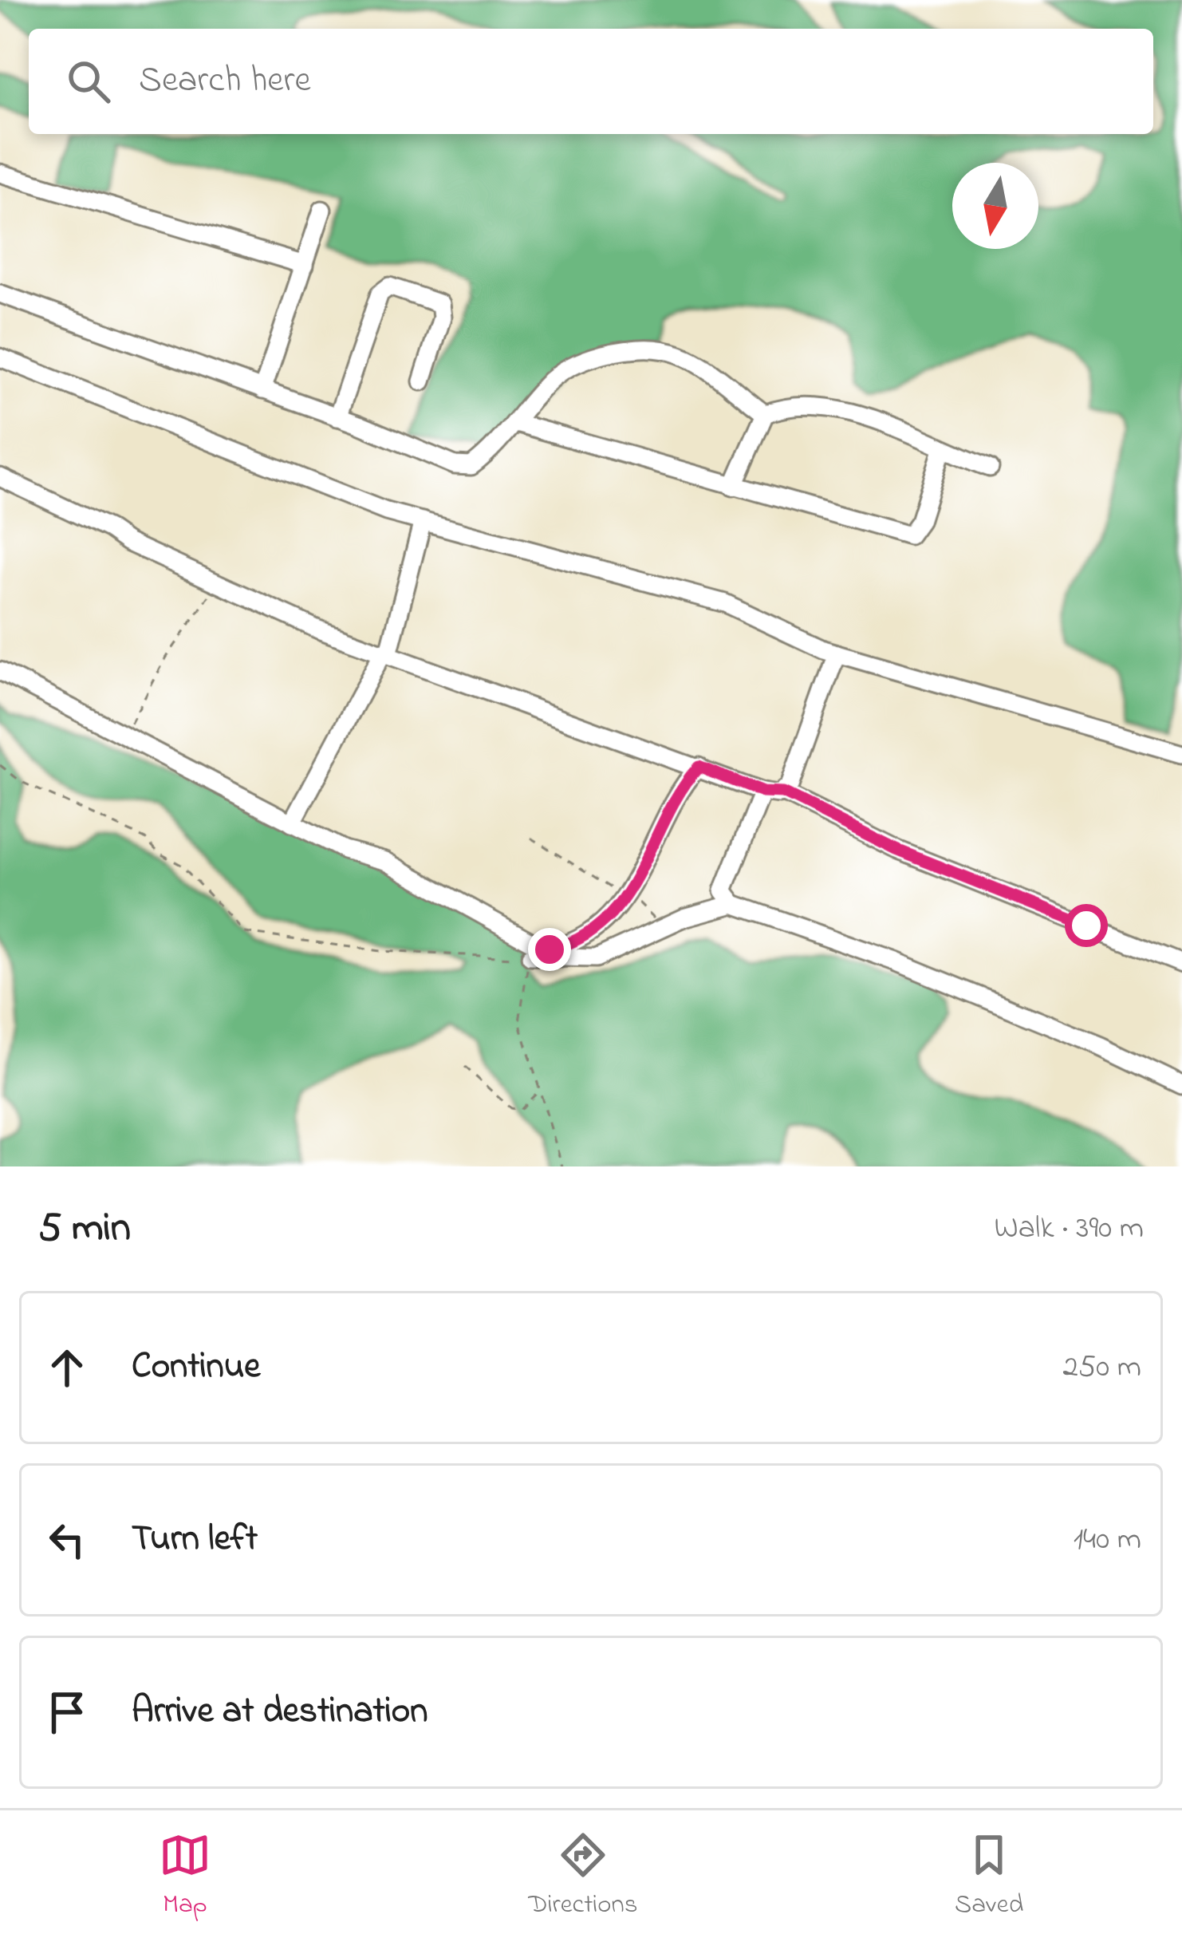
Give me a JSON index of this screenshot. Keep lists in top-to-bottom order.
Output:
{
  "north": "bottom",
  "page": {
    "search": "Search here",
    "heading": ["5 min", "Walk · 390 m"],
    "list": [
      ["Continue", "250 m"],
      ["Turn left", "140 m"],
      "Arrive at destination"
    ],
    "nav": ["Map", "Directions", "Saved"]
  }
}
